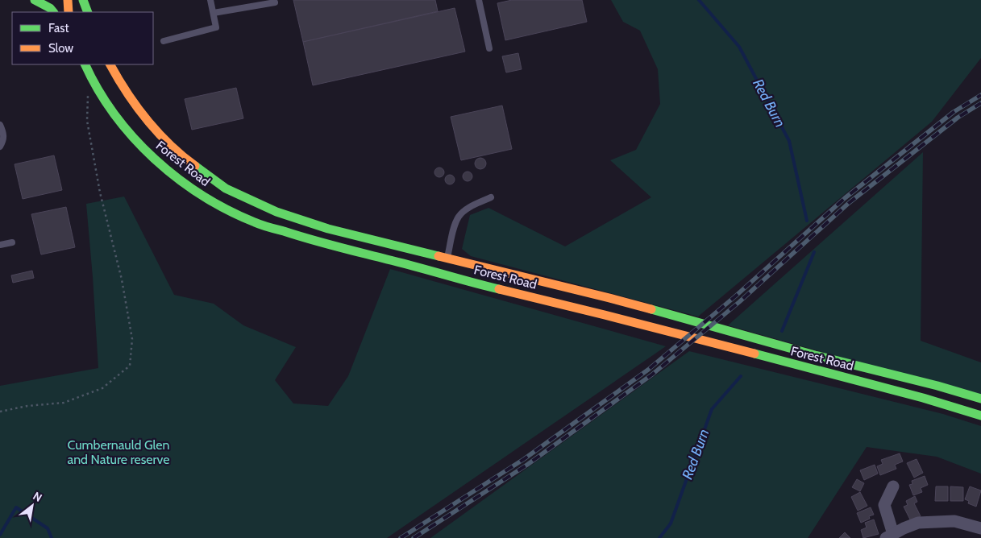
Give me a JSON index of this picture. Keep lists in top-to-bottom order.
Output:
{
  "streets": {
    "street": ["Forest Road"]
  },
  "water": ["Red Burn"],
  "parks": ["Cumbernauld Glen and Nature reserve"],
  "legend": ["Fast", "Slow"],
  "north": "top right"
}
